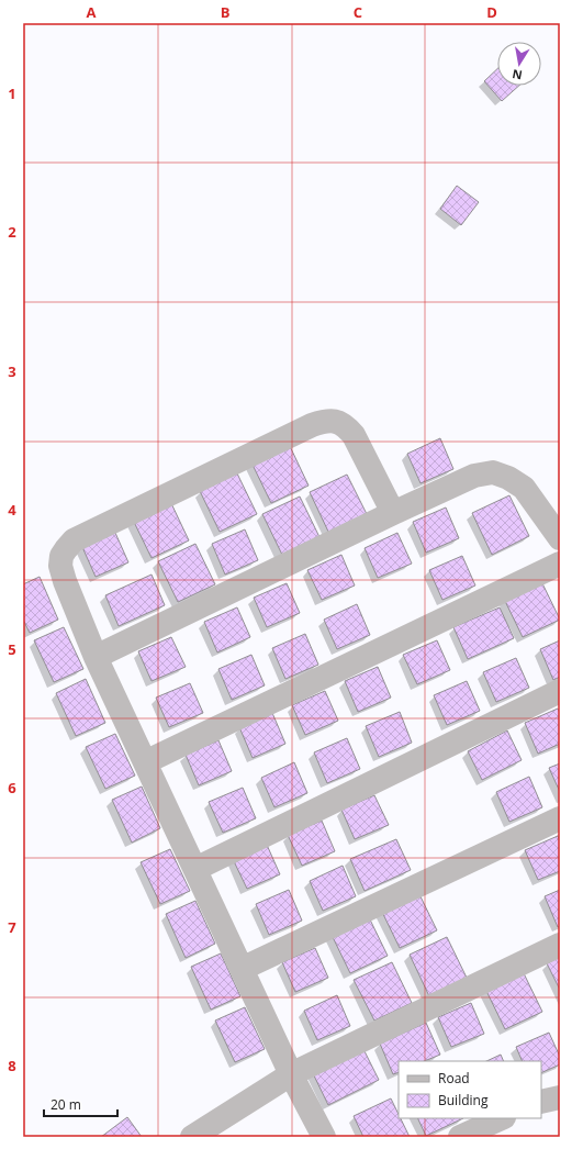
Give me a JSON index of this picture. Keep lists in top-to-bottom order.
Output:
{
  "legend": ["Road", "Building"],
  "scale_bar": "20 m",
  "north": "bottom",
  "grid": {
    "columns": [
      "A",
      "B",
      "C",
      "D"
    ],
    "rows": [
      "1",
      "2",
      "3",
      "4",
      "5",
      "6",
      "7",
      "8"
    ]
  }
}
